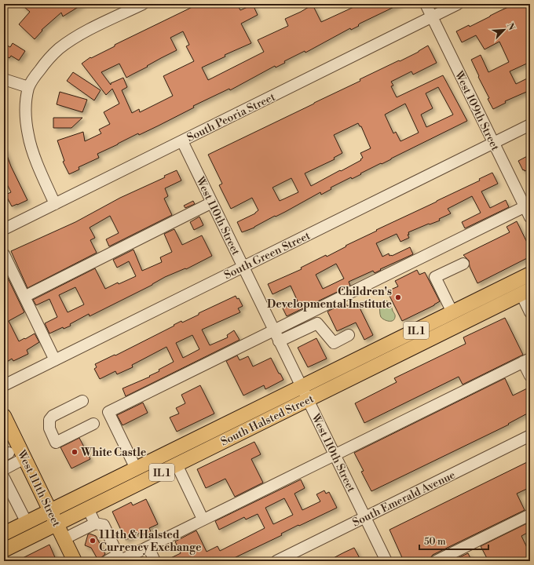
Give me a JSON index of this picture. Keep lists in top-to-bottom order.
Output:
{
  "streets": {
    "main road": ["IL 1", "South Halsted Street", "West 111th Street"],
    "street": [
      "West 109th Street",
      "South Peoria Street",
      "West 110th Street",
      "South Green Street",
      "South Emerald Avenue"
    ]
  },
  "crossings": [
    ["West 109th Street", "South Peoria Street"],
    ["West 109th Street", "South Green Street"],
    ["South Peoria Street", "West 110th Street"],
    ["West 110th Street", "South Green Street"],
    ["West 110th Street", "South Halsted Street"],
    ["West 110th Street", "South Emerald Avenue"],
    ["South Halsted Street", "West 111th Street"]
  ],
  "places": ["Children's Developmental Institute", "White Castle", "111th & Halsted Currency Exchange"],
  "scale_bar": "50 m",
  "north": "top right"
}
